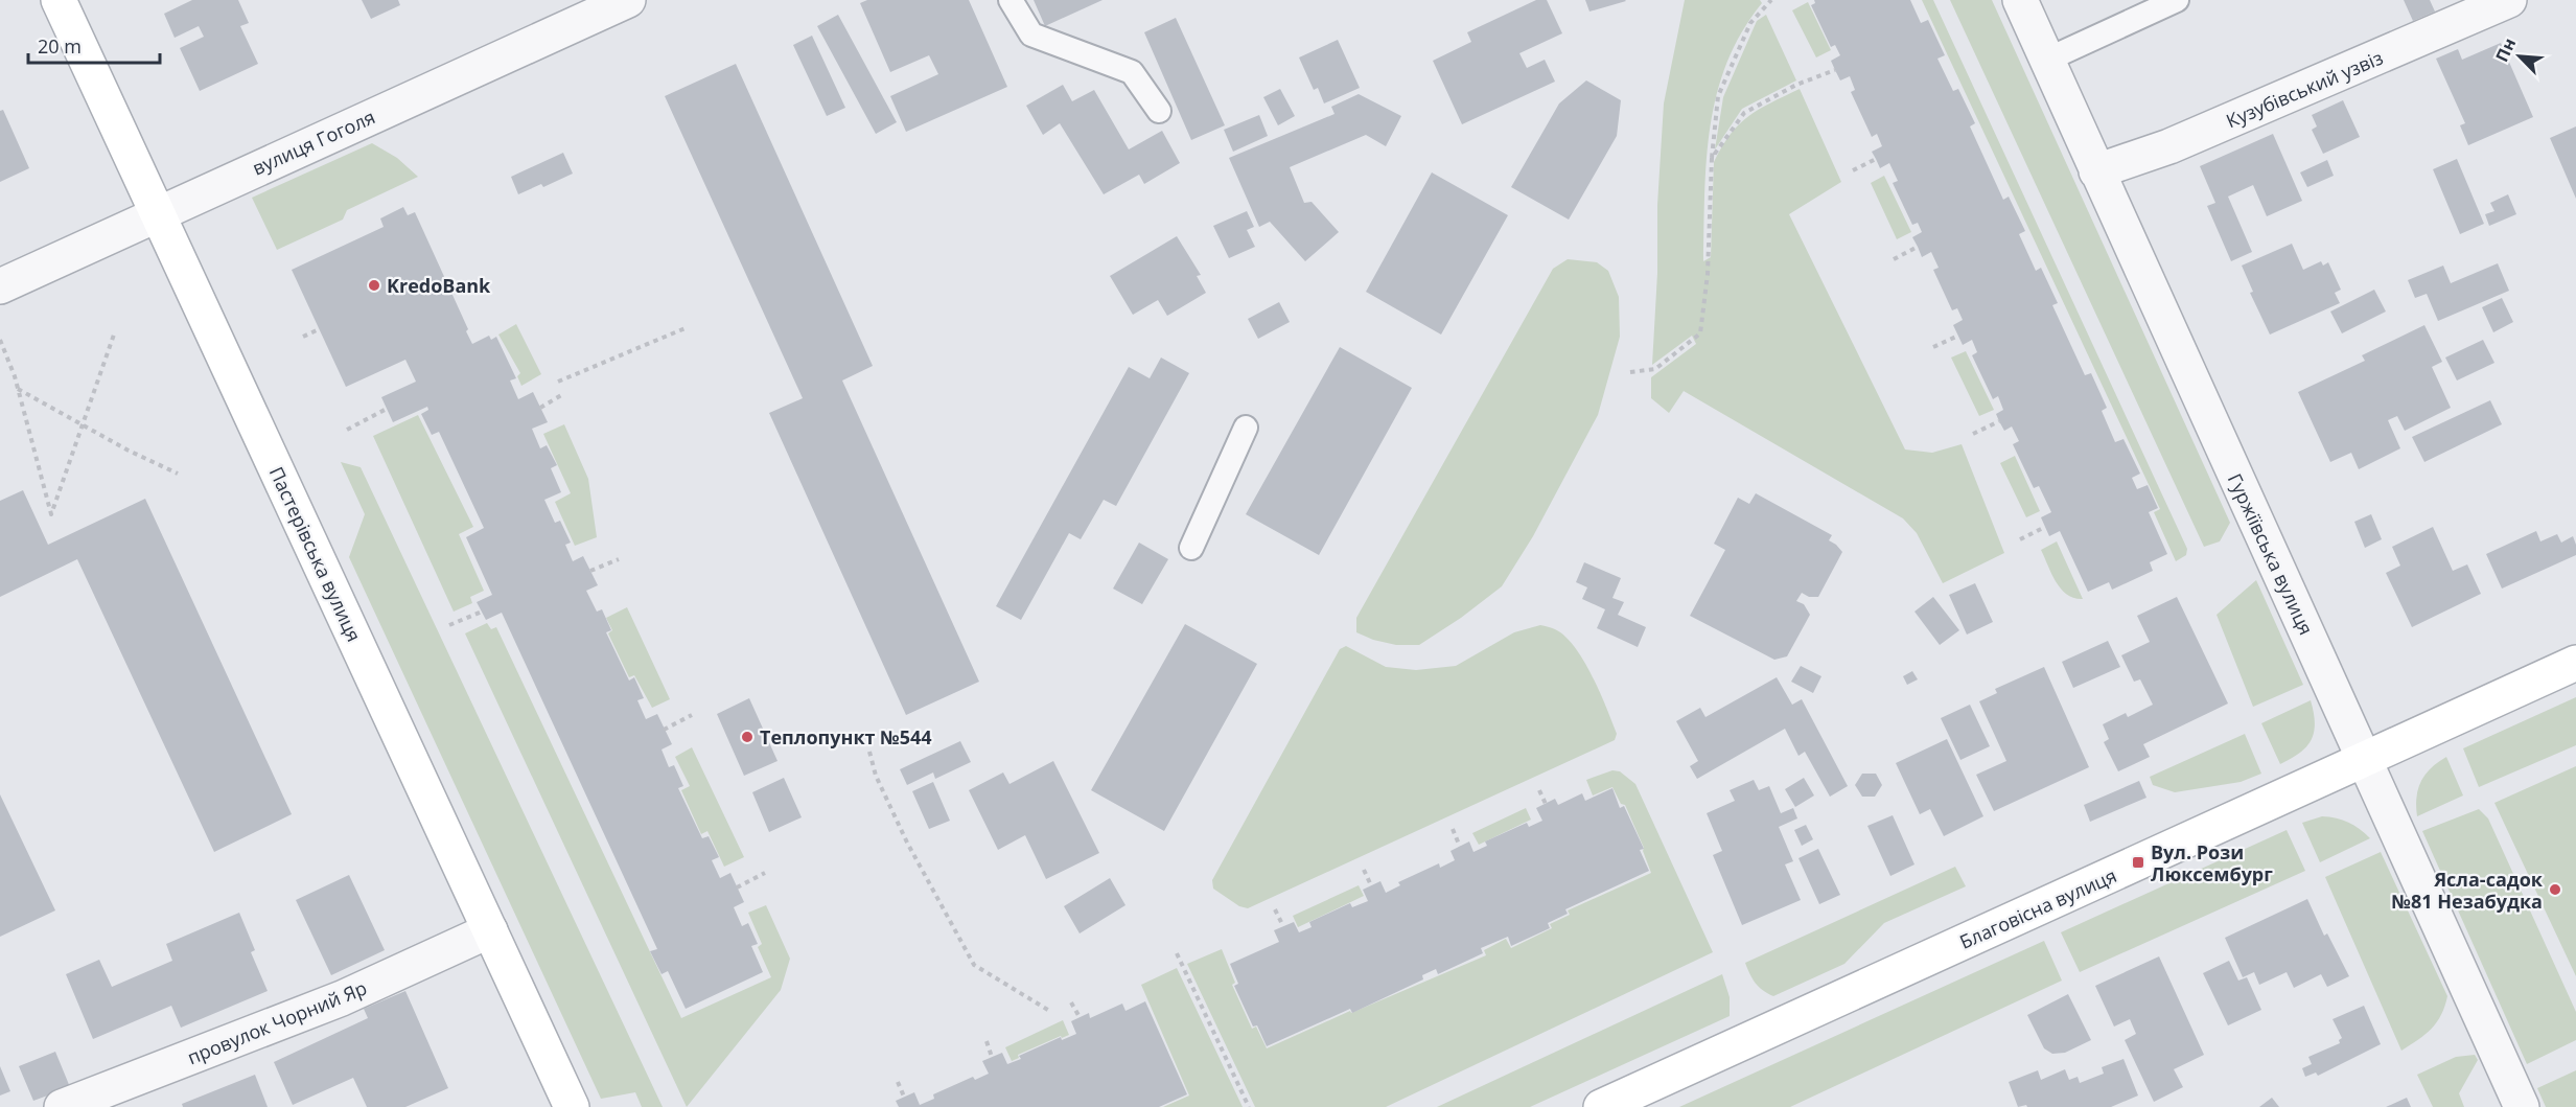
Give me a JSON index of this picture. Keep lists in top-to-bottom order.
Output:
{
  "streets": {
    "main road": ["Пастерівська вулиця", "Благовісна вулиця"],
    "street": [
      "Кузубівський узвіз",
      "вулиця Гоголя",
      "Гуржіївська вулиця",
      "провулок Чорний Яр"
    ]
  },
  "crossings": [
    ["Кузубівський узвіз", "Гуржіївська вулиця"],
    ["вулиця Гоголя", "Пастерівська вулиця"],
    ["Пастерівська вулиця", "провулок Чорний Яр"],
    ["Гуржіївська вулиця", "Благовісна вулиця"]
  ],
  "places": {
    "other": ["KredoBank", "Теплопункт №544", "Ясла-садок №81 Незабудка"],
    "transit": ["Вул. Рози Люксембург"]
  },
  "scale_bar": "20 m",
  "north": "top left"
}
